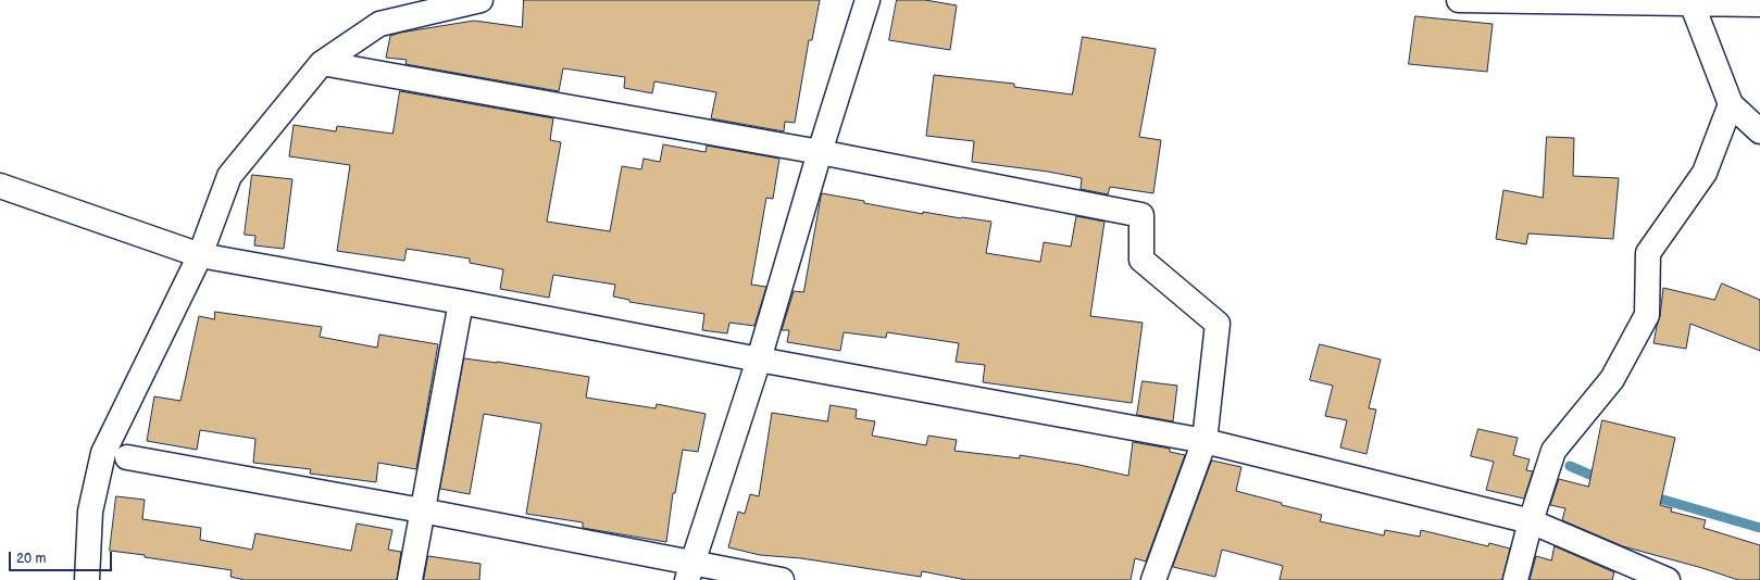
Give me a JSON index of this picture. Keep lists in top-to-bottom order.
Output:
{
  "scale_bar": "20 m"
}
